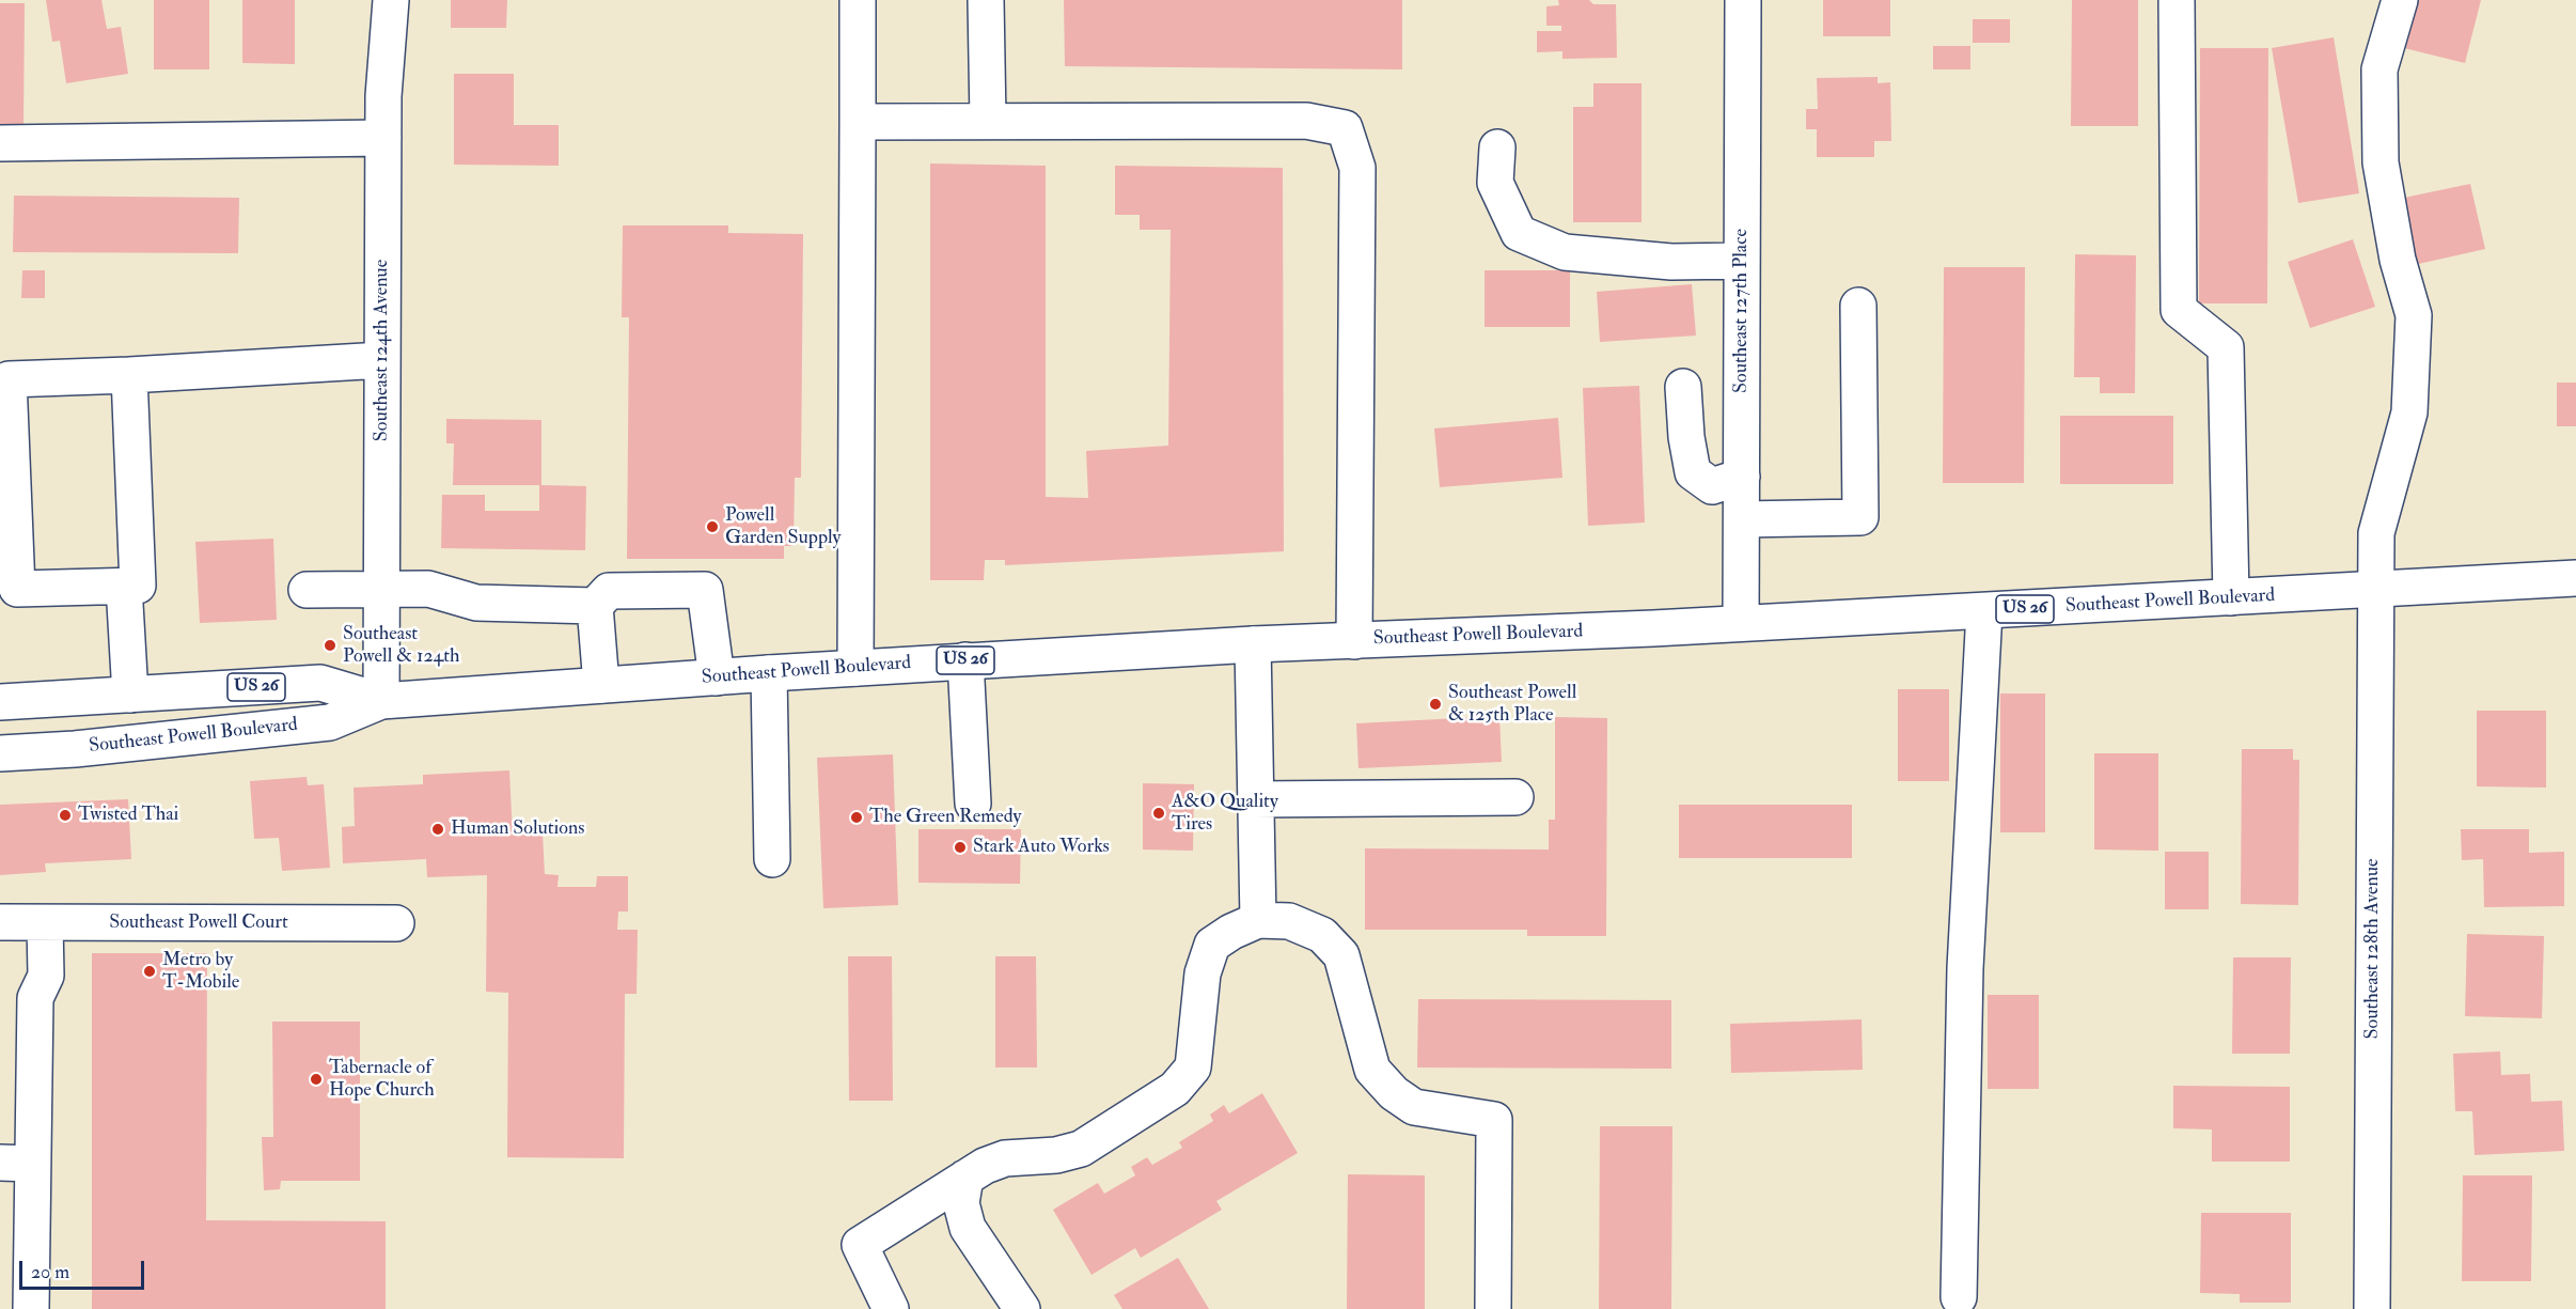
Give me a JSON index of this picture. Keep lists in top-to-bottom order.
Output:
{
  "streets": {
    "main road": [
      "Southeast 127th Place",
      "Southeast 124th Avenue",
      "Southeast Powell Boulevard",
      "US 26",
      "Southeast Powell Court",
      "Southeast 128th Avenue"
    ]
  },
  "crossings": [
    ["Southeast 127th Place", "Southeast Powell Boulevard"],
    ["Southeast 124th Avenue", "Southeast Powell Boulevard"],
    ["Southeast Powell Boulevard", "Southeast 128th Avenue"]
  ],
  "places": [
    "Powell Garden Supply",
    "Southeast Powell & 124th",
    "Southeast Powell & 125th Place",
    "A&O Quality Tires",
    "Twisted Thai",
    "The Green Remedy",
    "Human Solutions",
    "Stark Auto Works",
    "Metro by T-Mobile",
    "Tabernacle of Hope Church"
  ],
  "scale_bar": "20 m"
}
